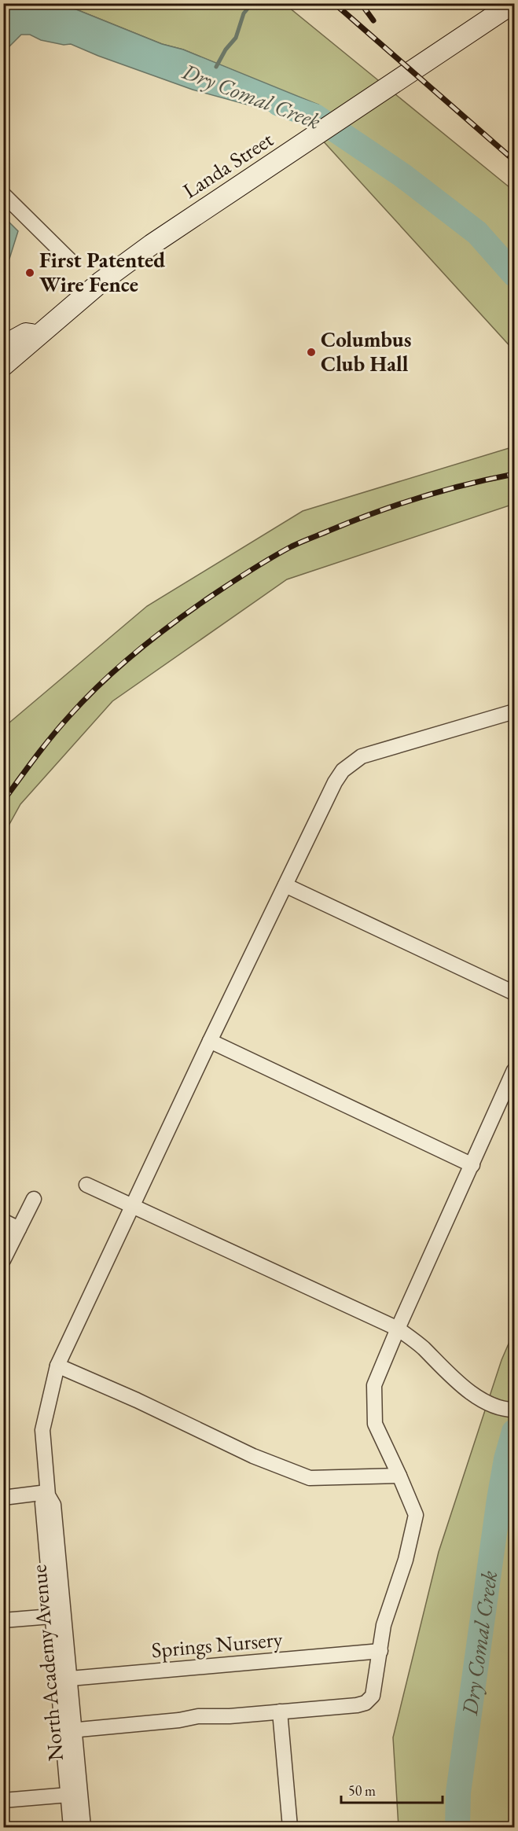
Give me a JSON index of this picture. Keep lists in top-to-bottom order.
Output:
{
  "streets": {
    "main road": ["Landa Street"],
    "street": ["Springs Nursery", "North Academy Avenue"]
  },
  "crossings": [
    ["Springs Nursery", "North Academy Avenue"]
  ],
  "water": ["Dry Comal Creek"],
  "places": ["First Patented Wire Fence", "Columbus Club Hall"],
  "scale_bar": "50 m"
}
